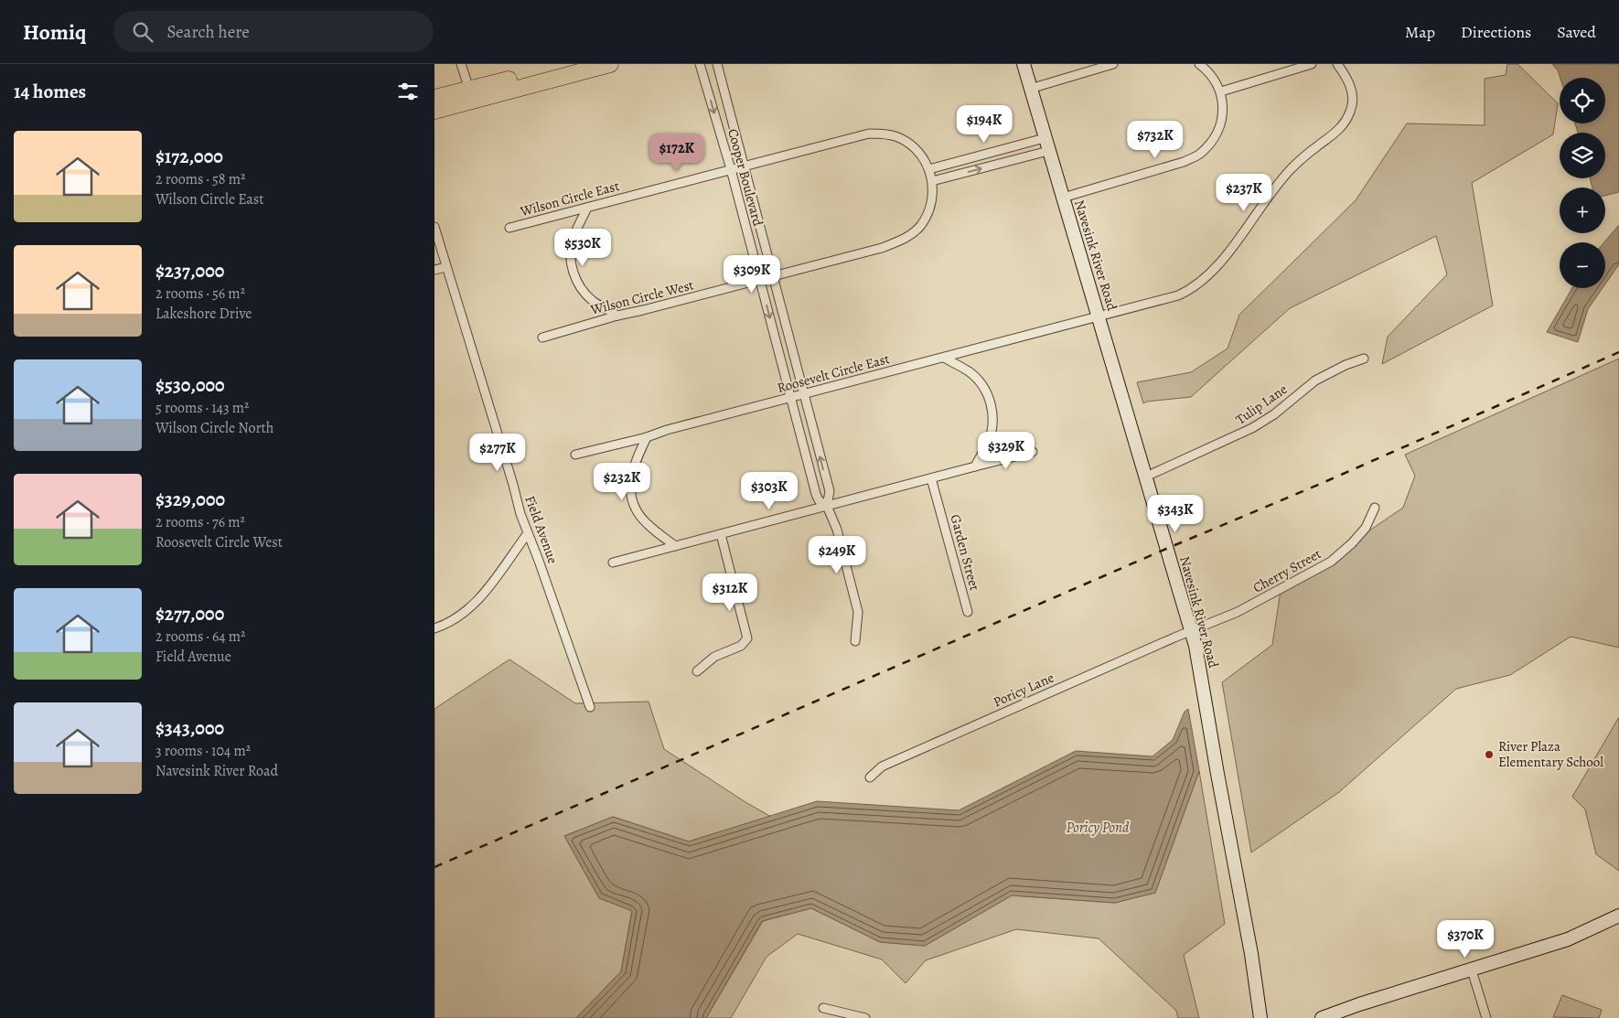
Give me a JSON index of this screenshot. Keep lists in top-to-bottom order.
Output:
{
  "streets": {
    "main road": ["Navesink River Road"],
    "street": [
      "Cooper Boulevard",
      "Wilson Circle East",
      "Wilson Circle West",
      "Roosevelt Circle East",
      "Tulip Lane",
      "Field Avenue",
      "Garden Street",
      "Cherry Street",
      "Poricy Lane"
    ]
  },
  "crossings": [
    ["Cooper Boulevard", "Wilson Circle East"],
    ["Cooper Boulevard", "Wilson Circle West"],
    ["Cooper Boulevard", "Roosevelt Circle East"],
    ["Wilson Circle East", "Wilson Circle West"],
    ["Navesink River Road", "Roosevelt Circle East"],
    ["Navesink River Road", "Tulip Lane"],
    ["Navesink River Road", "Cherry Street"],
    ["Navesink River Road", "Poricy Lane"],
    ["Cherry Street", "Poricy Lane"]
  ],
  "water": ["Poricy Pond"],
  "places": ["River Plaza Elementary School"],
  "page": {
    "header": "Homiq",
    "search": "Search here",
    "nav": ["Map", "Directions", "Saved"],
    "heading": "14 homes",
    "map_buttons": ["+", "−"],
    "price": [
      "$194K",
      "$732K",
      "$172K",
      "$237K",
      "$530K",
      "$309K",
      "$329K",
      "$277K",
      "$232K",
      "$303K",
      "$343K",
      "$249K",
      "$312K",
      "$370K"
    ],
    "list": [
      {
        "name": "$172,000",
        "note": "2 rooms · 58 m² · Wilson Circle East"
      },
      {
        "name": "$237,000",
        "note": "2 rooms · 56 m² · Lakeshore Drive"
      },
      {
        "name": "$530,000",
        "note": "5 rooms · 143 m² · Wilson Circle North"
      },
      {
        "name": "$329,000",
        "note": "2 rooms · 76 m² · Roosevelt Circle West"
      },
      {
        "name": "$277,000",
        "note": "2 rooms · 64 m² · Field Avenue"
      },
      {
        "name": "$343,000",
        "note": "3 rooms · 104 m² · Navesink River Road"
      }
    ]
  }
}
